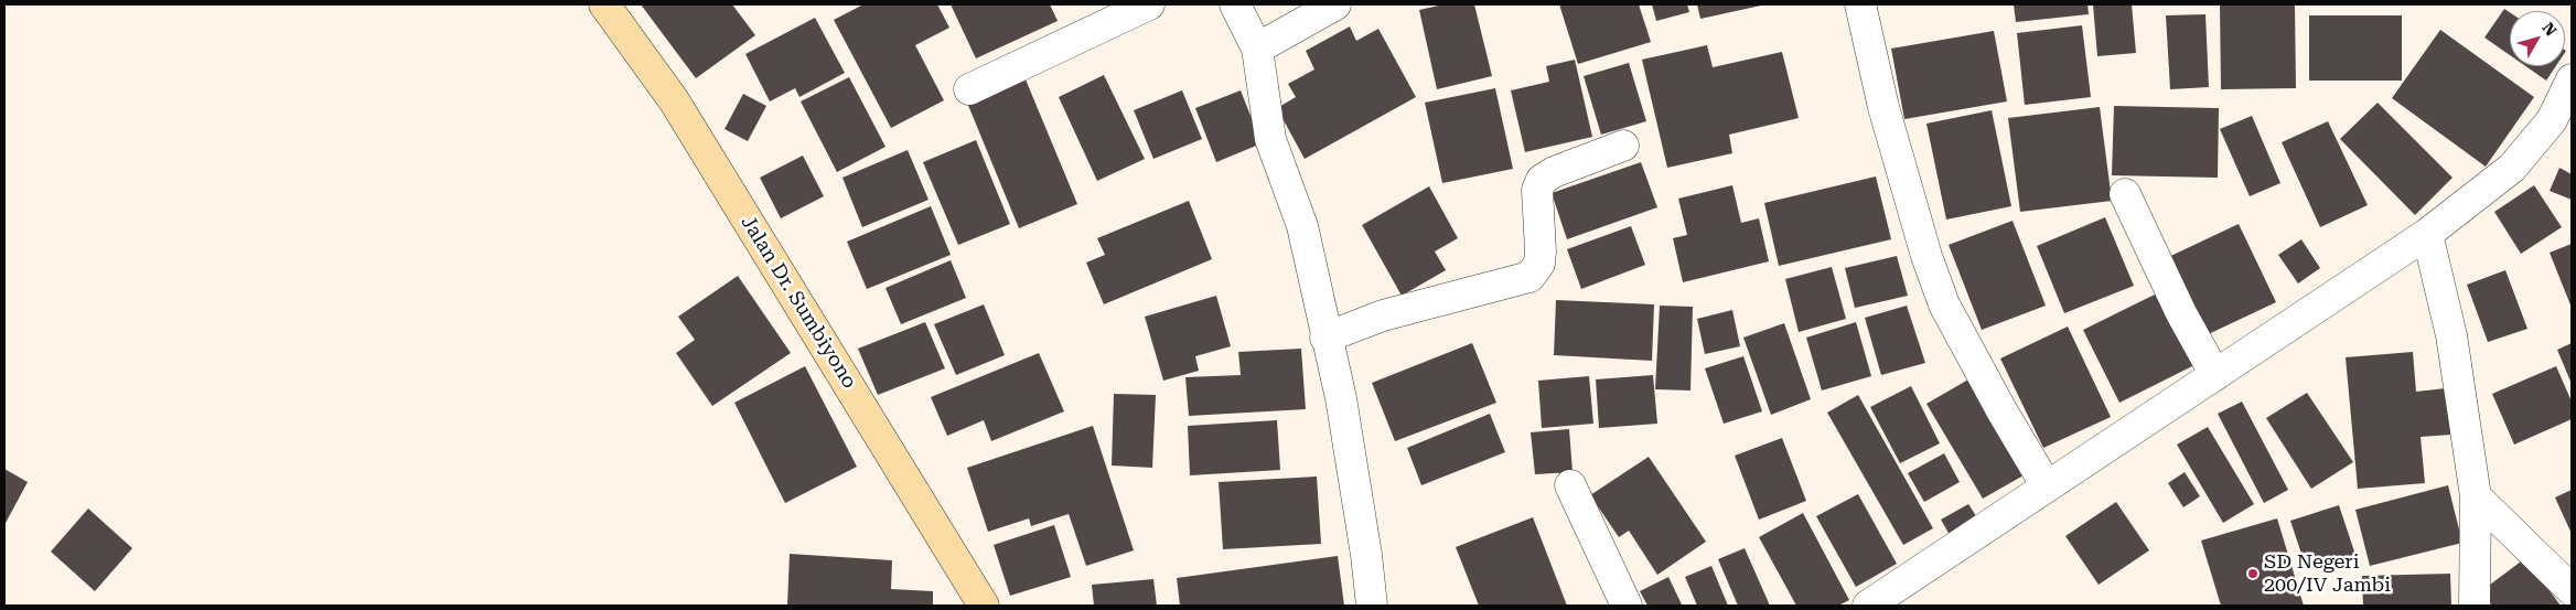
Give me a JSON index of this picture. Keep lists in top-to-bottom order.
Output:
{
  "streets": {
    "street": ["Jalan Dr. Sumbiyono"]
  },
  "places": ["SD Negeri 200/IV Jambi"],
  "north": "top right"
}
